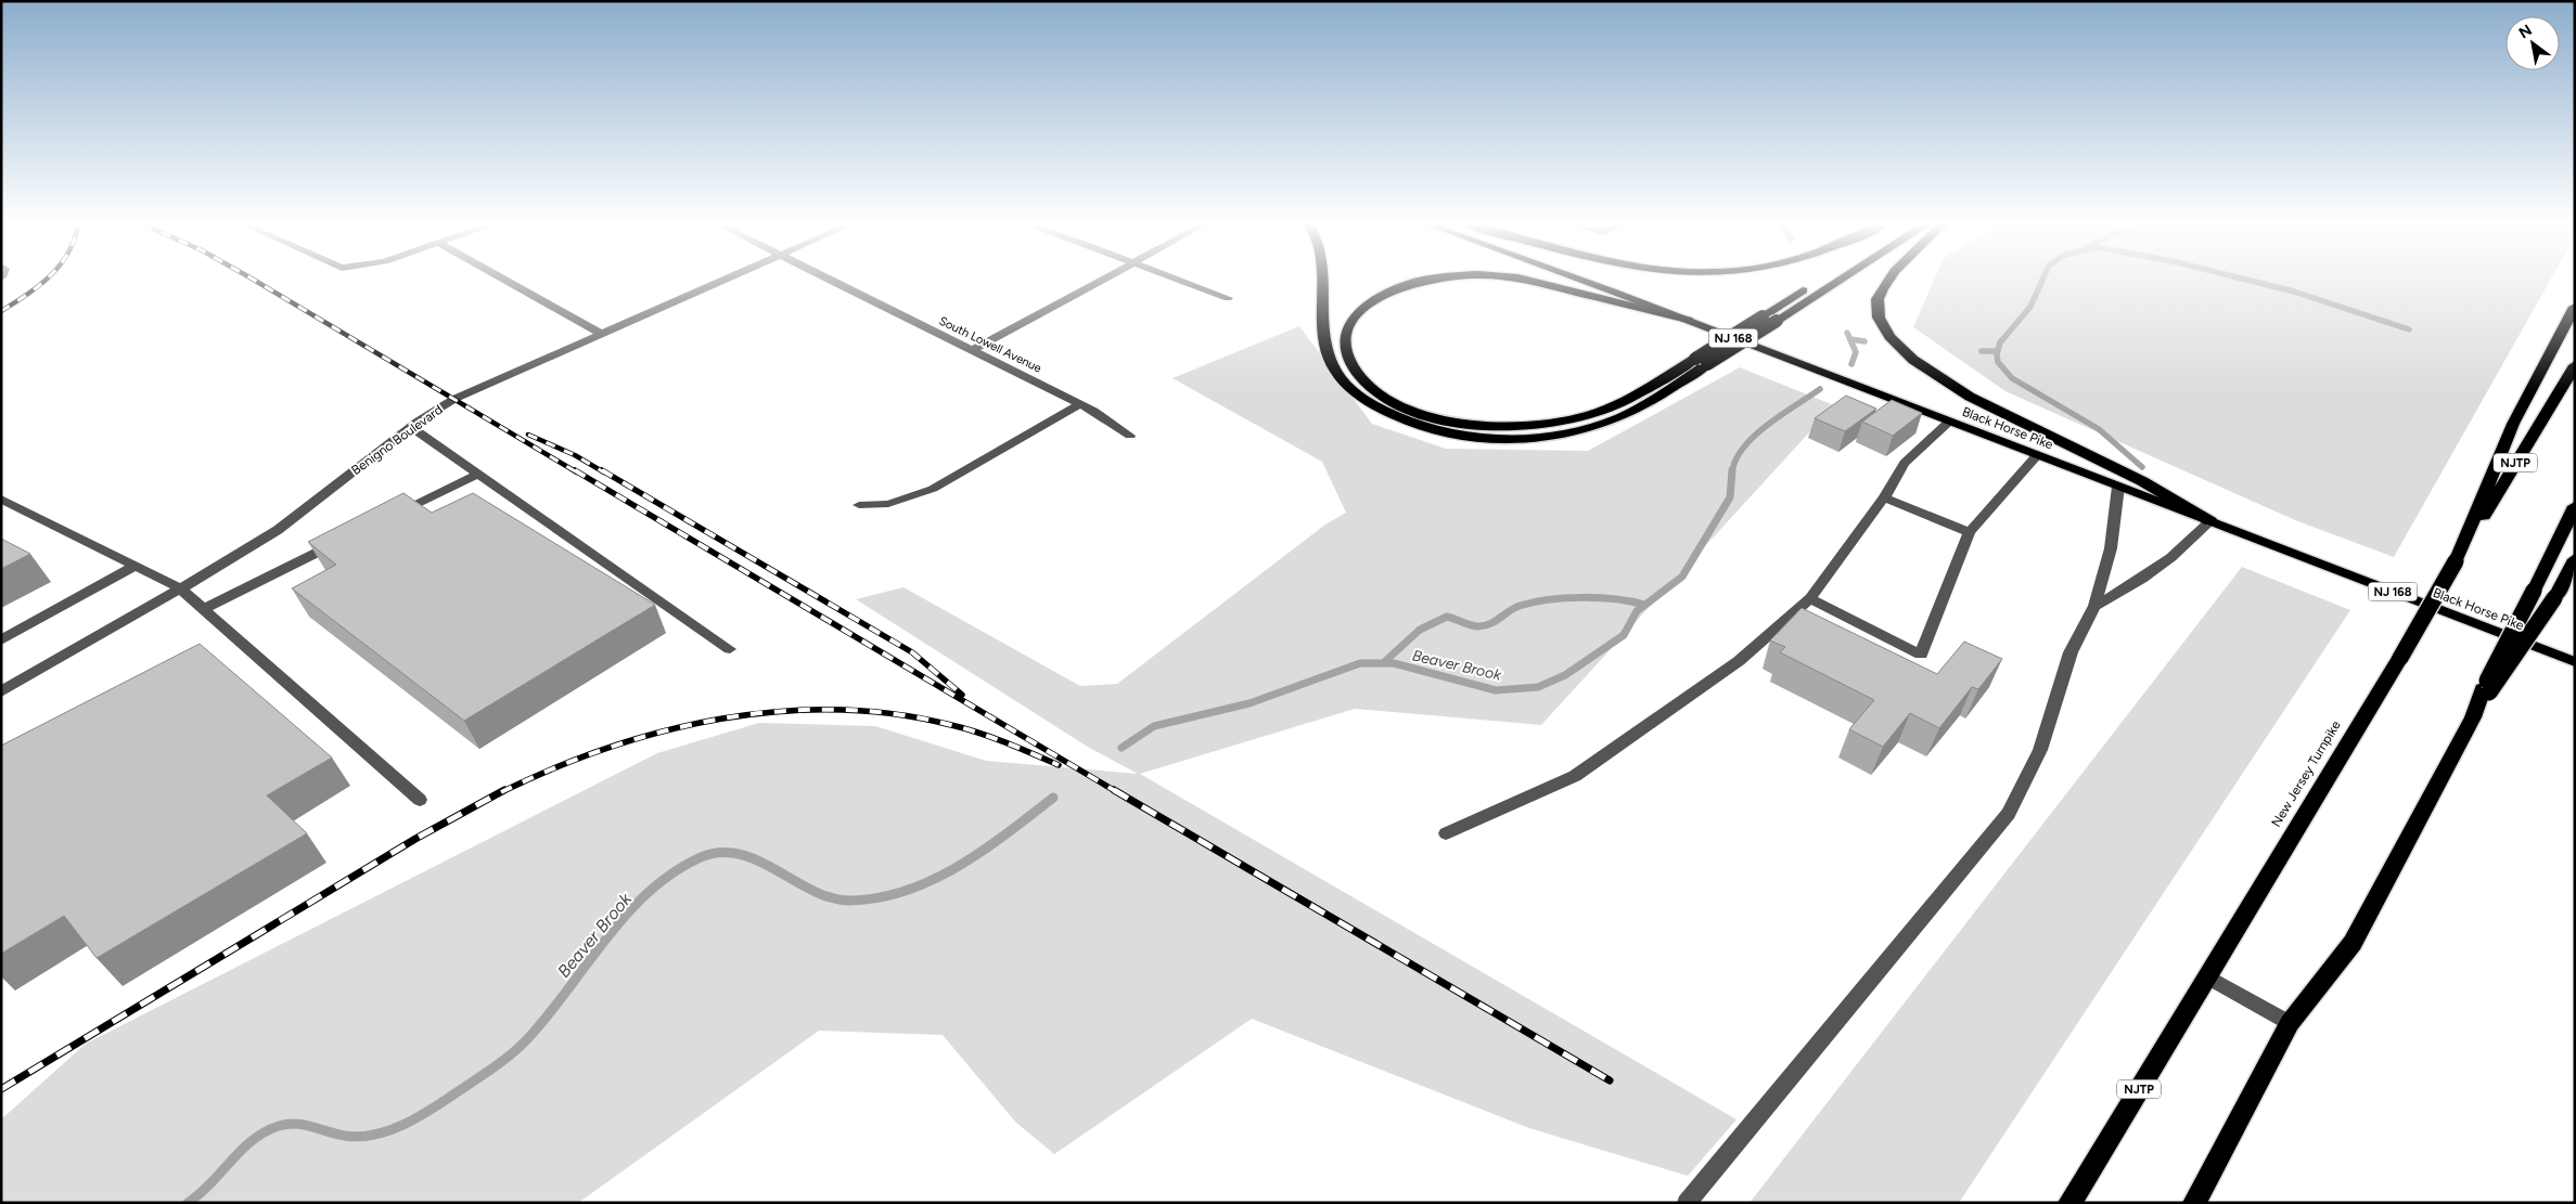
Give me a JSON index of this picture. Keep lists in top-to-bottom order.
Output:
{
  "streets": {
    "highway": ["NJTP", "New Jersey Turnpike"],
    "main road": ["NJ 168", "Black Horse Pike"],
    "street": ["South Lowell Avenue", "Benigno Boulevard"]
  },
  "water": ["Beaver Brook"],
  "north": "top left"
}
